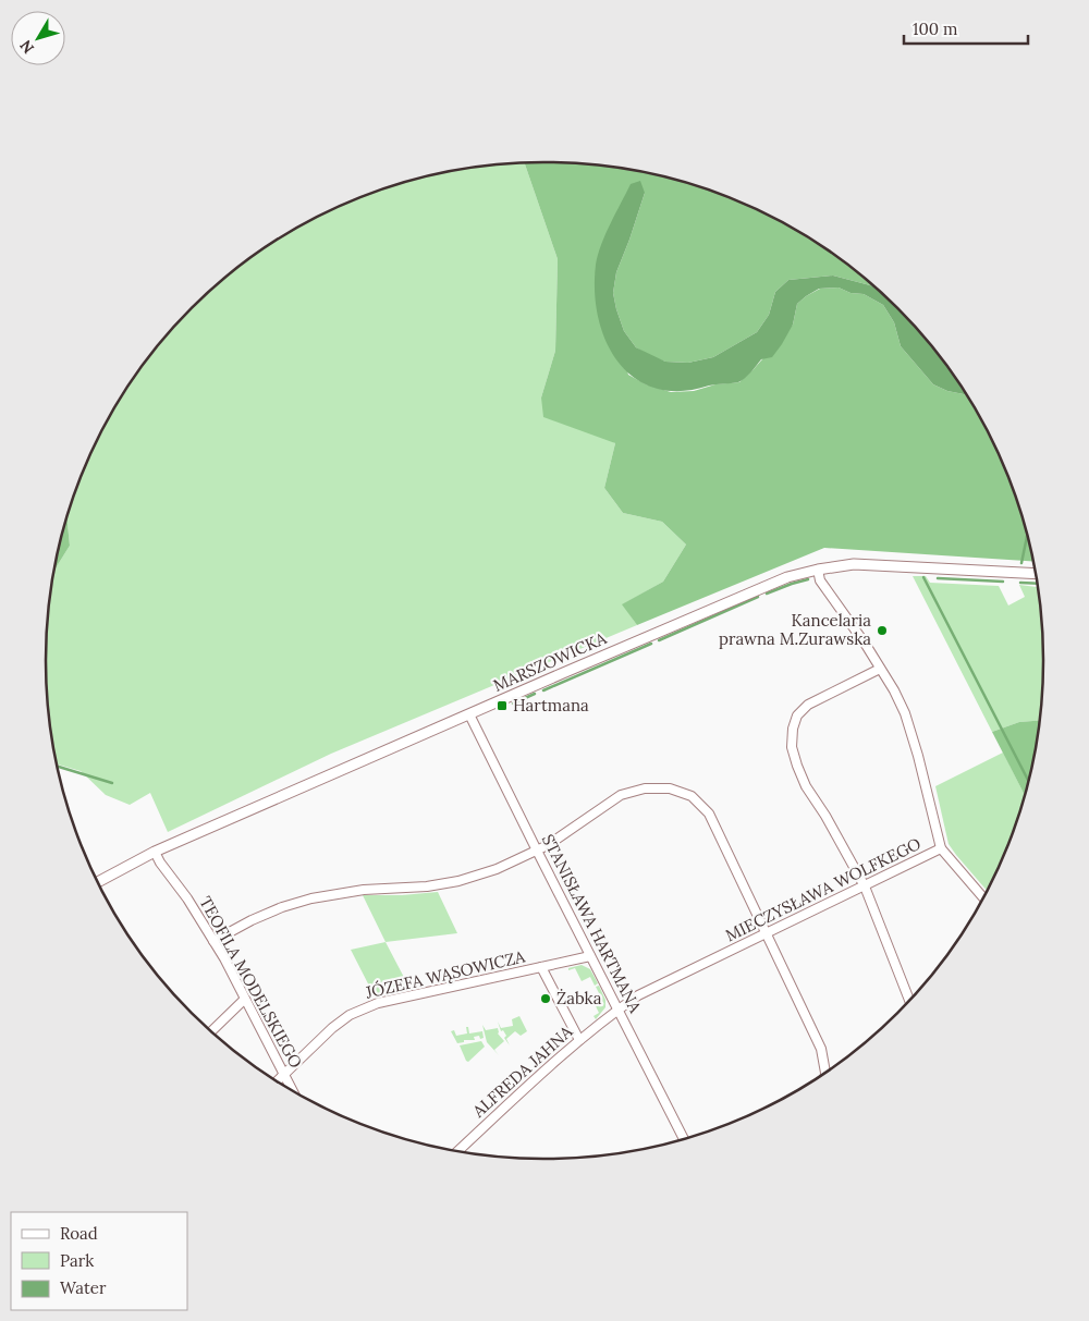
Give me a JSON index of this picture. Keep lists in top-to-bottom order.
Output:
{
  "streets": {
    "street": [
      "MARSZOWICKA",
      "MIECZYSŁAWA WOLFKEGO",
      "STANISŁAWA HARTMANA",
      "JÓZEFA WĄSOWICZA",
      "TEOFILA MODELSKIEGO",
      "ALFREDA JAHNA"
    ]
  },
  "crossings": [
    ["MARSZOWICKA", "MIECZYSŁAWA WOLFKEGO"],
    ["MARSZOWICKA", "STANISŁAWA HARTMANA"],
    ["MARSZOWICKA", "TEOFILA MODELSKIEGO"],
    ["MIECZYSŁAWA WOLFKEGO", "STANISŁAWA HARTMANA"],
    ["MIECZYSŁAWA WOLFKEGO", "ALFREDA JAHNA"],
    ["STANISŁAWA HARTMANA", "JÓZEFA WĄSOWICZA"],
    ["STANISŁAWA HARTMANA", "ALFREDA JAHNA"],
    ["JÓZEFA WĄSOWICZA", "TEOFILA MODELSKIEGO"]
  ],
  "places": {
    "other": ["Kancelaria prawna M.Zurawska", "Żabka"],
    "transit": ["Hartmana"]
  },
  "legend": ["Road", "Park", "Water"],
  "scale_bar": "100 m",
  "north": "bottom left"
}
